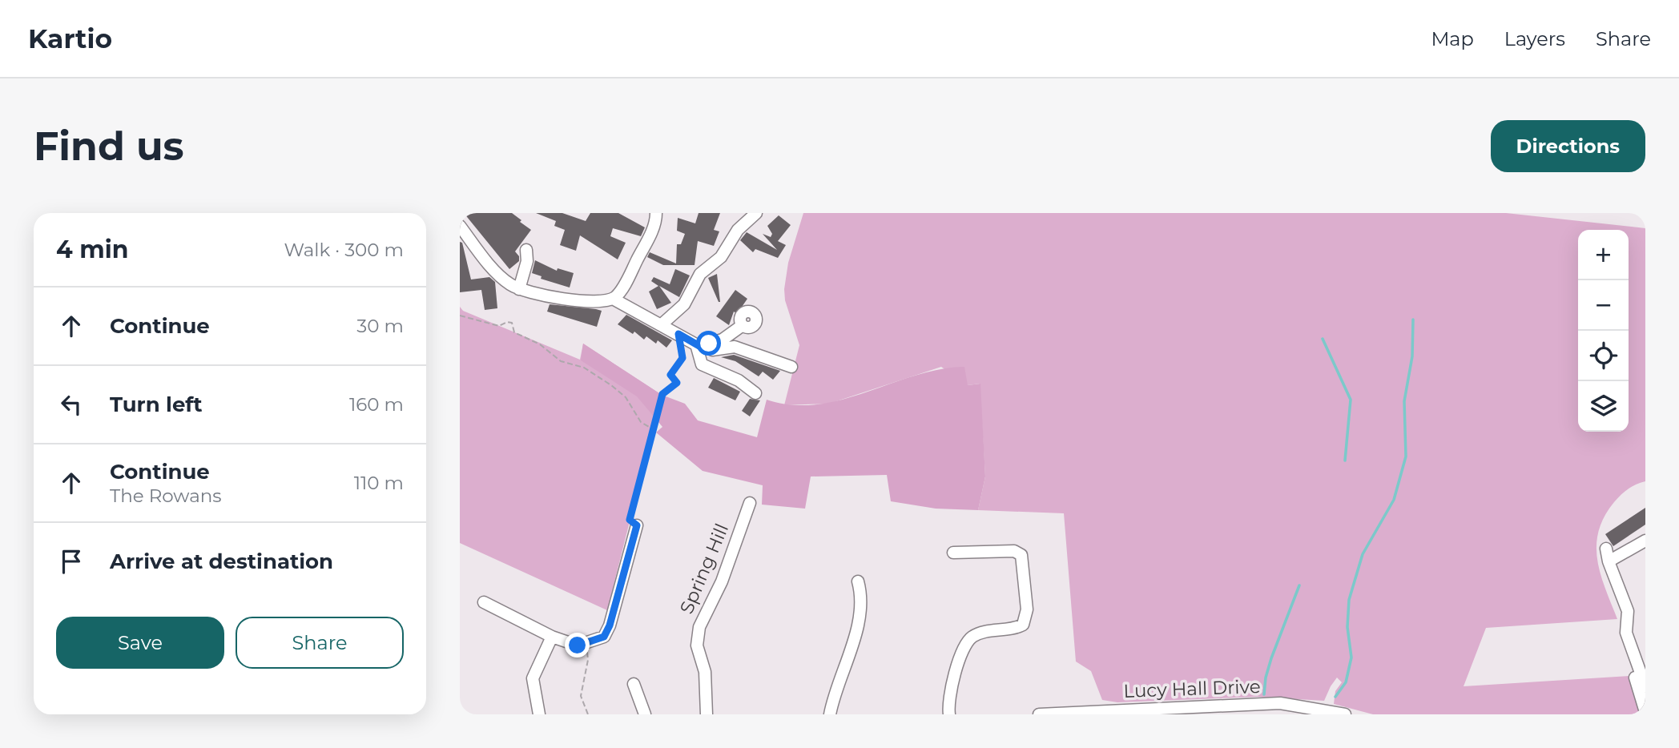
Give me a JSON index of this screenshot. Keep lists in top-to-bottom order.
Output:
{
  "streets": {
    "street": ["Spring Hill", "Lucy Hall Drive"]
  },
  "page": {
    "header": "Kartio",
    "nav": ["Map", "Layers", "Share"],
    "buttons": [
      "Directions",
      ["Save", "Share"]
    ],
    "title": "Find us",
    "heading": ["4 min", "Walk · 300 m"],
    "map_buttons": ["+", "−"],
    "list": [
      ["Continue", "30 m"],
      ["Turn left", "160 m"],
      ["Continue", "The Rowans", "110 m"],
      "Arrive at destination"
    ]
  }
}
